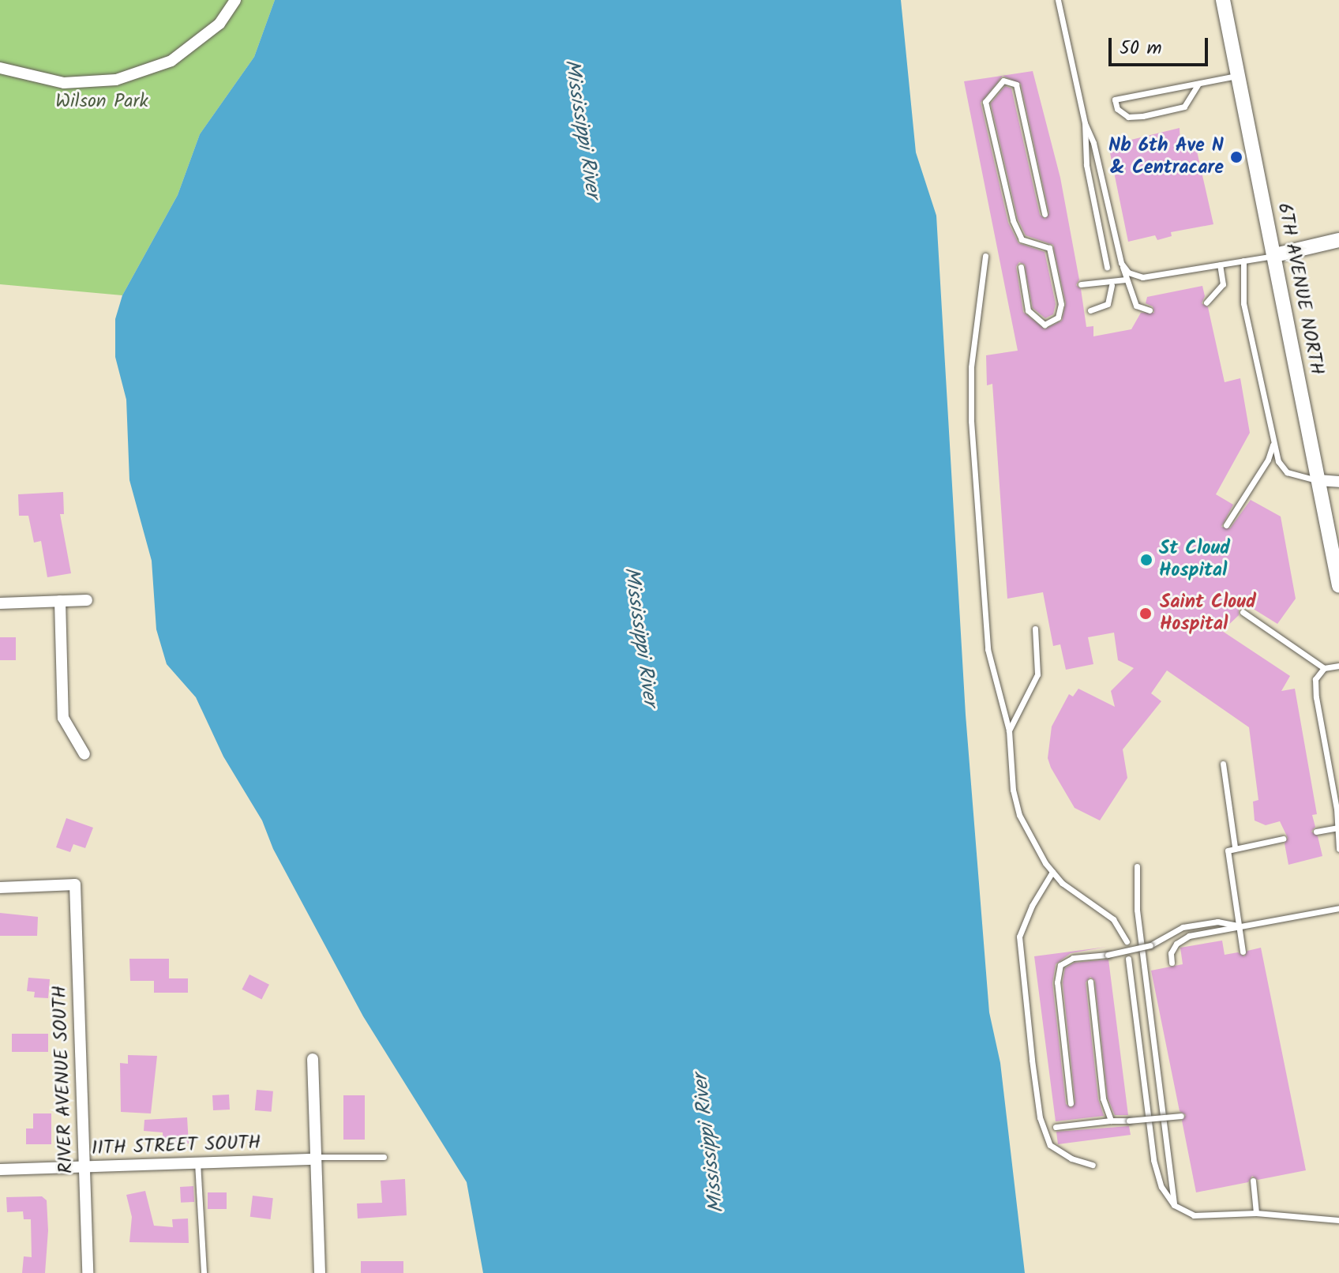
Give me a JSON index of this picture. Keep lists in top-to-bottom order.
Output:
{
  "streets": {
    "street": ["6TH AVENUE NORTH", "RIVER AVENUE SOUTH", "11TH STREET SOUTH"]
  },
  "crossings": [
    ["RIVER AVENUE SOUTH", "11TH STREET SOUTH"]
  ],
  "water": ["Mississippi River"],
  "parks": ["Wilson Park"],
  "places": ["Nb 6th Ave N & Centracare", "St Cloud Hospital", "Saint Cloud Hospital"],
  "scale_bar": "50 m"
}
